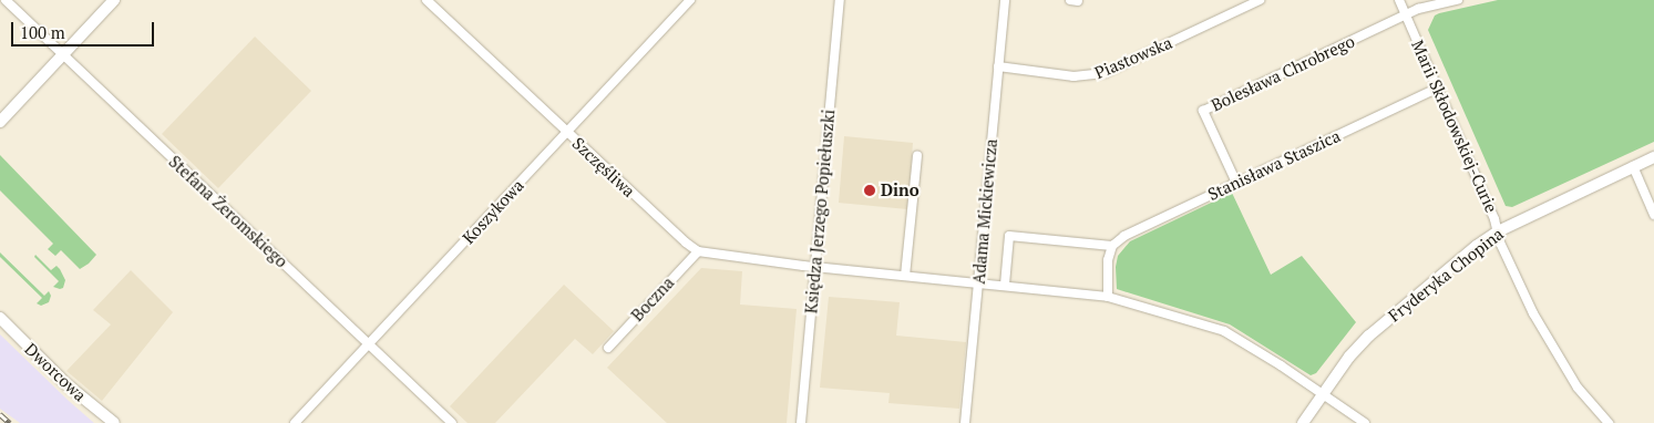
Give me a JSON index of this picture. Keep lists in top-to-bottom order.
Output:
{
  "streets": {
    "street": [
      "Piastowska",
      "Bolesława Chrobrego",
      "Marii Skłodowskiej-Curie",
      "Stanisława Staszica",
      "Szczęśliwa",
      "Stefana Żeromskiego",
      "Koszykowa",
      "Księdza Jerzego Popiełuszki",
      "Adama Mickiewicza",
      "Fryderyka Chopina",
      "Boczna",
      "Dworcowa"
    ]
  },
  "crossings": [
    ["Piastowska", "Adama Mickiewicza"],
    ["Bolesława Chrobrego", "Marii Skłodowskiej-Curie"],
    ["Bolesława Chrobrego", "Stanisława Staszica"],
    ["Marii Skłodowskiej-Curie", "Stanisława Staszica"],
    ["Marii Skłodowskiej-Curie", "Fryderyka Chopina"],
    ["Szczęśliwa", "Koszykowa"],
    ["Szczęśliwa", "Księdza Jerzego Popiełuszki"],
    ["Szczęśliwa", "Adama Mickiewicza"],
    ["Szczęśliwa", "Fryderyka Chopina"],
    ["Szczęśliwa", "Boczna"],
    ["Stefana Żeromskiego", "Koszykowa"]
  ],
  "places": ["Dino"],
  "scale_bar": "100 m"
}
